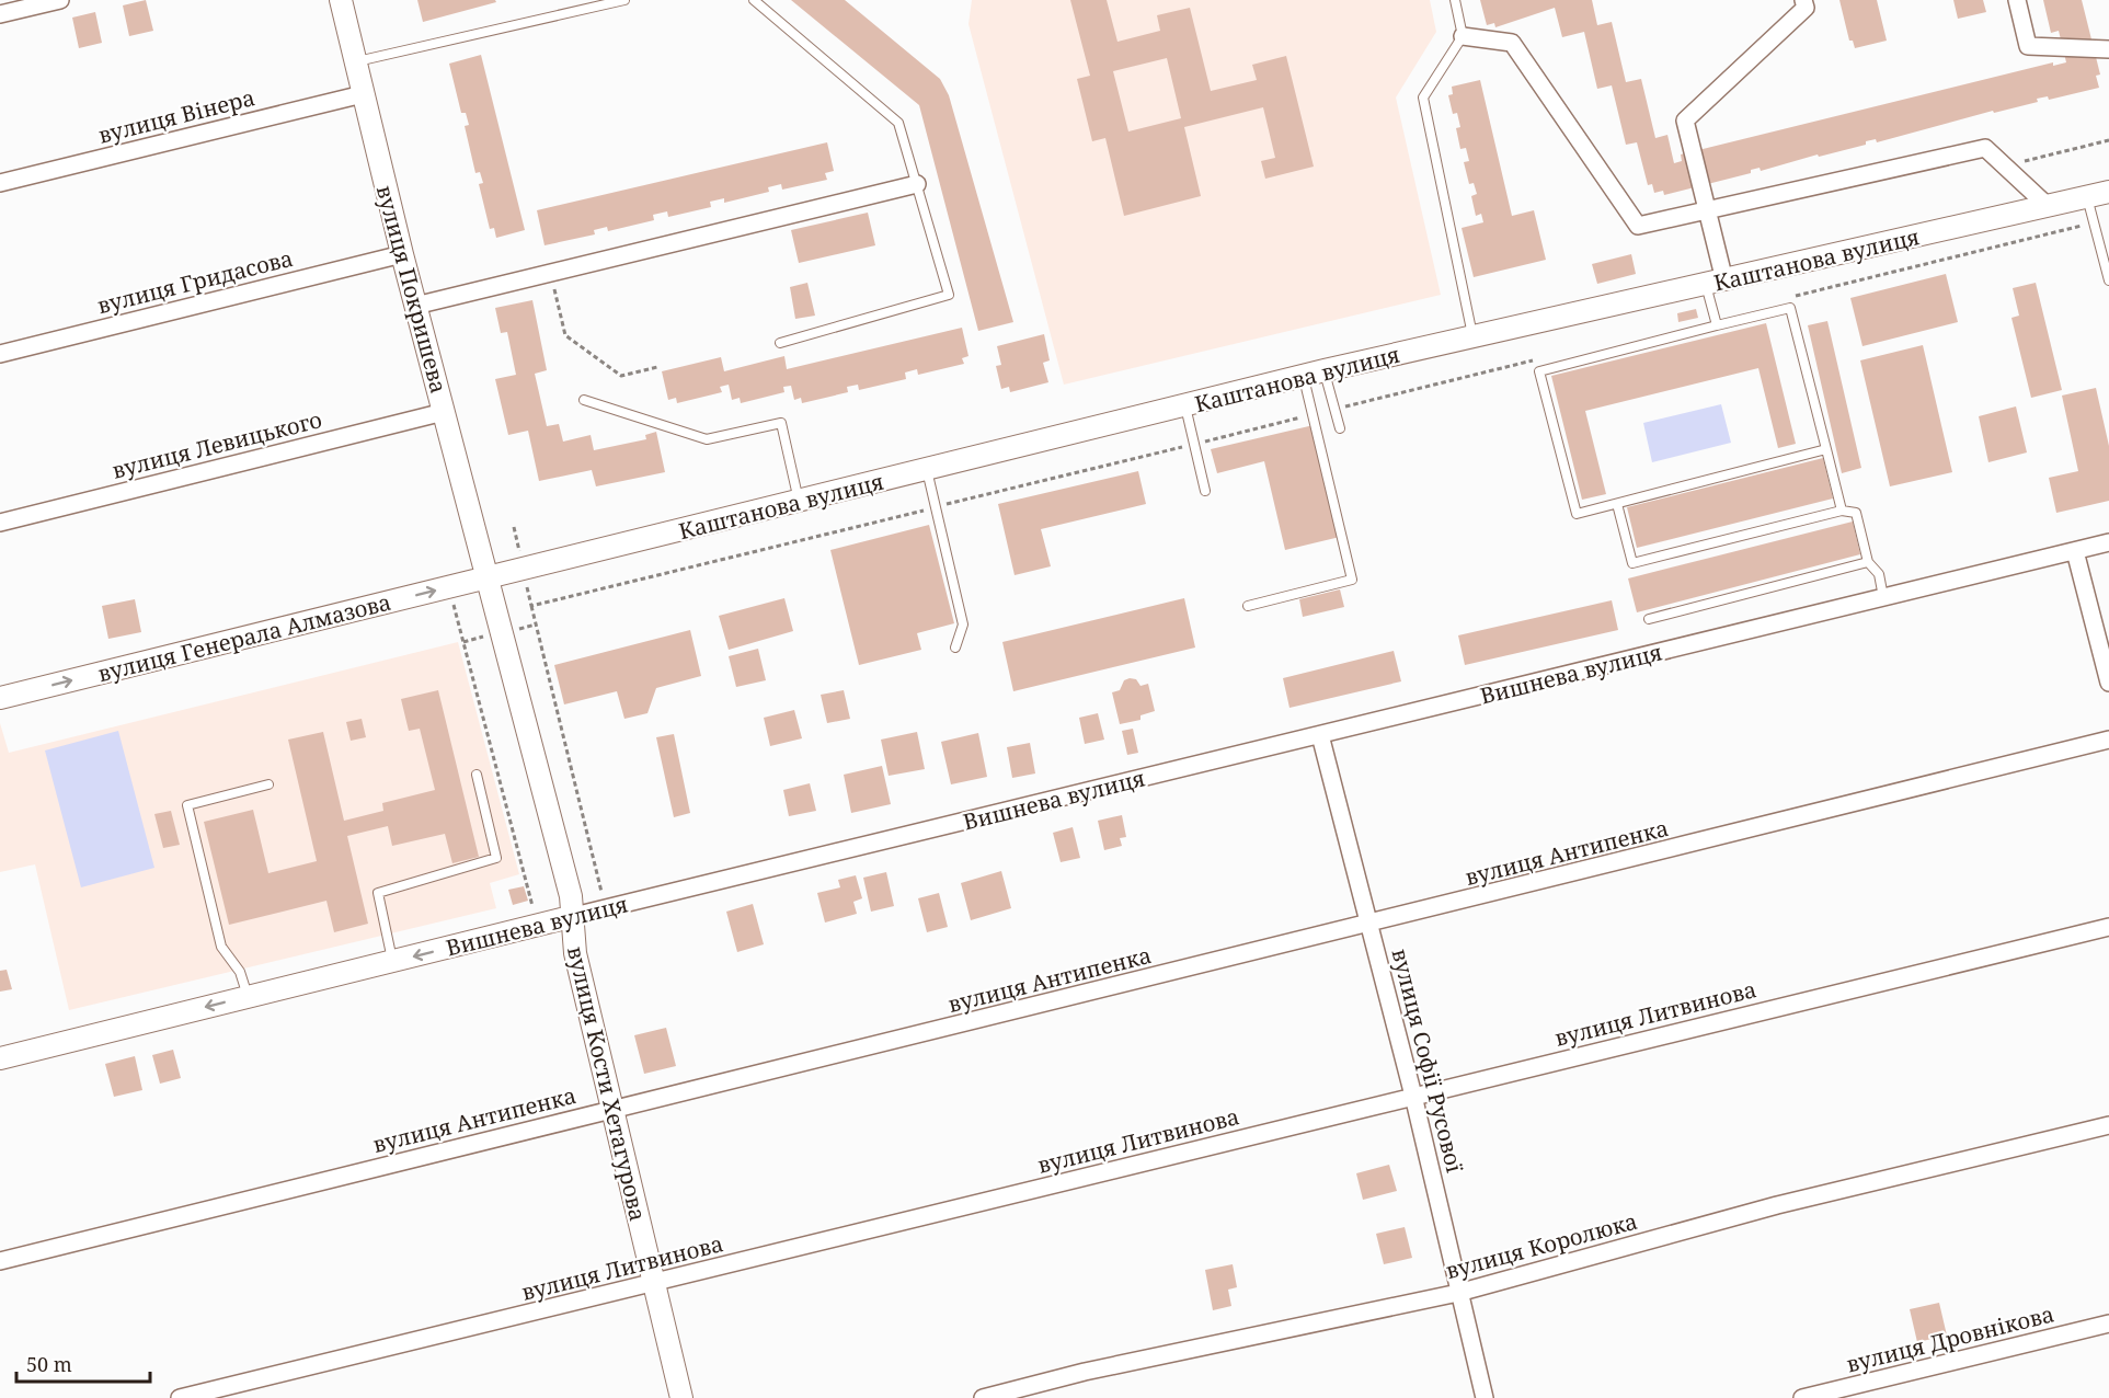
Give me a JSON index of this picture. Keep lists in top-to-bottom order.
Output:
{
  "streets": {
    "street": [
      "вулиця Вінера",
      "Каштанова вулиця",
      "вулиця Гридасова",
      "вулиця Покришева",
      "вулиця Левицького",
      "вулиця Генерала Алмазова",
      "Вишнева вулиця",
      "вулиця Антипенка",
      "вулиця Литвинова",
      "вулиця Софії Русової",
      "вулиця Кости Хетагурова",
      "вулиця Королюка",
      "вулиця Дровнікова"
    ]
  },
  "crossings": [
    ["вулиця Вінера", "вулиця Покришева"],
    ["Каштанова вулиця", "вулиця Покришева"],
    ["Каштанова вулиця", "вулиця Генерала Алмазова"],
    ["Каштанова вулиця", "вулиця Кости Хетагурова"],
    ["вулиця Гридасова", "вулиця Покришева"],
    ["вулиця Покришева", "вулиця Левицького"],
    ["вулиця Покришева", "вулиця Генерала Алмазова"],
    ["вулиця Покришева", "вулиця Кости Хетагурова"],
    ["вулиця Генерала Алмазова", "вулиця Кости Хетагурова"],
    ["Вишнева вулиця", "вулиця Софії Русової"],
    ["Вишнева вулиця", "вулиця Кости Хетагурова"],
    ["вулиця Антипенка", "вулиця Софії Русової"],
    ["вулиця Антипенка", "вулиця Кости Хетагурова"],
    ["вулиця Литвинова", "вулиця Софії Русової"],
    ["вулиця Литвинова", "вулиця Кости Хетагурова"],
    ["вулиця Софії Русової", "вулиця Королюка"]
  ],
  "one_way": ["вулиця Генерала Алмазова"],
  "scale_bar": "50 m"
}
